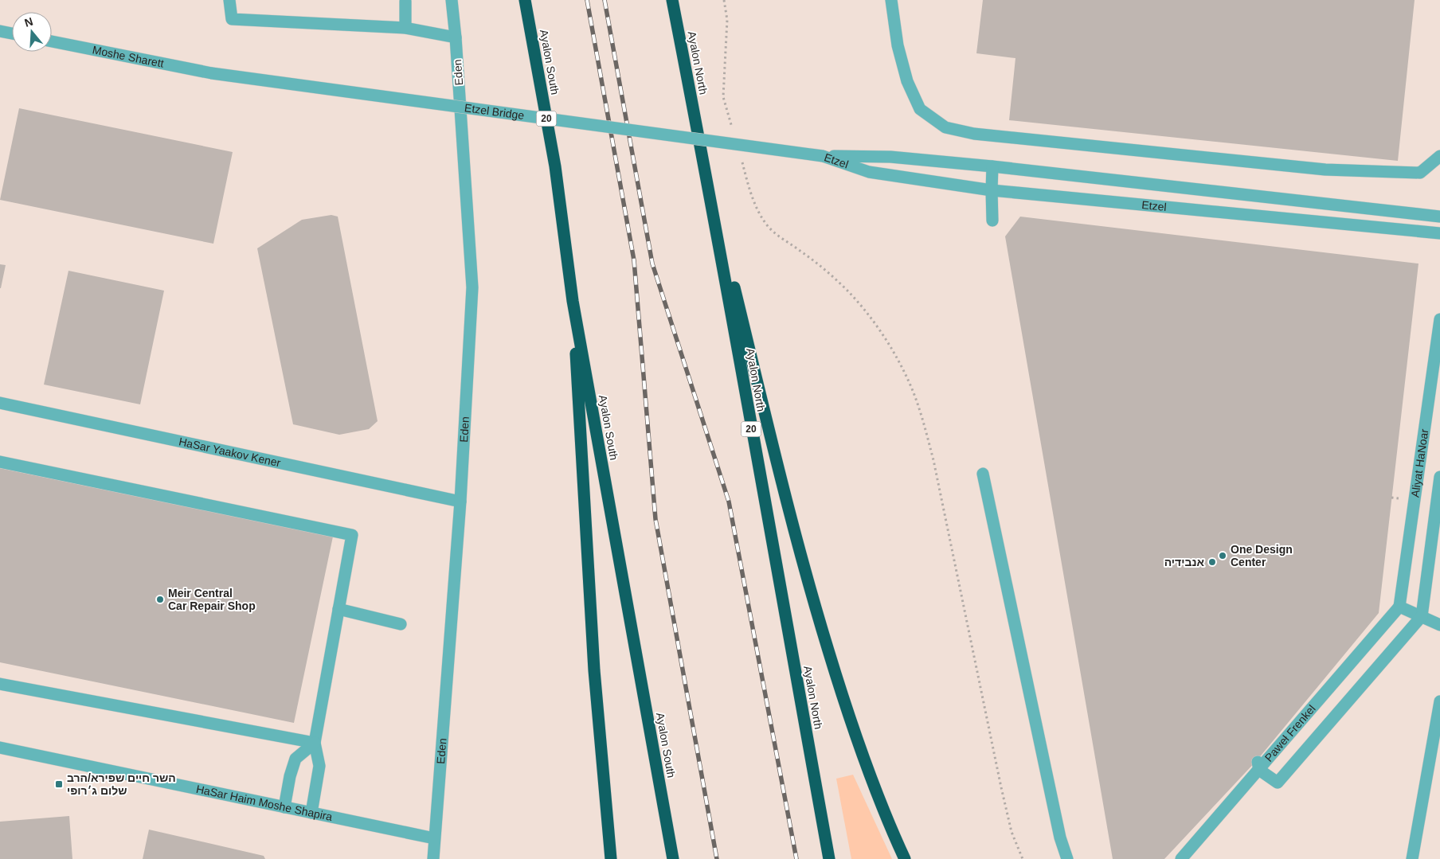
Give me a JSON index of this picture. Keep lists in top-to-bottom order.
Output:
{
  "streets": {
    "highway": ["Ayalon South", "Ayalon North", "20"],
    "street": [
      "Moshe Sharett",
      "Eden",
      "Etzel Bridge",
      "Etzel",
      "HaSar Yaakov Kener",
      "Aliyat HaNoar",
      "Paweł Frenkel",
      "HaSar Haim Moshe Shapira"
    ]
  },
  "crossings": [
    ["Moshe Sharett", "Etzel Bridge"],
    ["Eden", "HaSar Yaakov Kener"],
    ["Eden", "HaSar Haim Moshe Shapira"],
    ["Etzel Bridge", "Etzel"],
    ["Aliyat HaNoar", "Paweł Frenkel"]
  ],
  "places": {
    "other": ["One Design Center", "אנבידיה", "Meir Central Car Repair Shop"],
    "transit": ["השר חיים שפירא/הרב שלום ג׳רופי"]
  },
  "north": "top"
}
